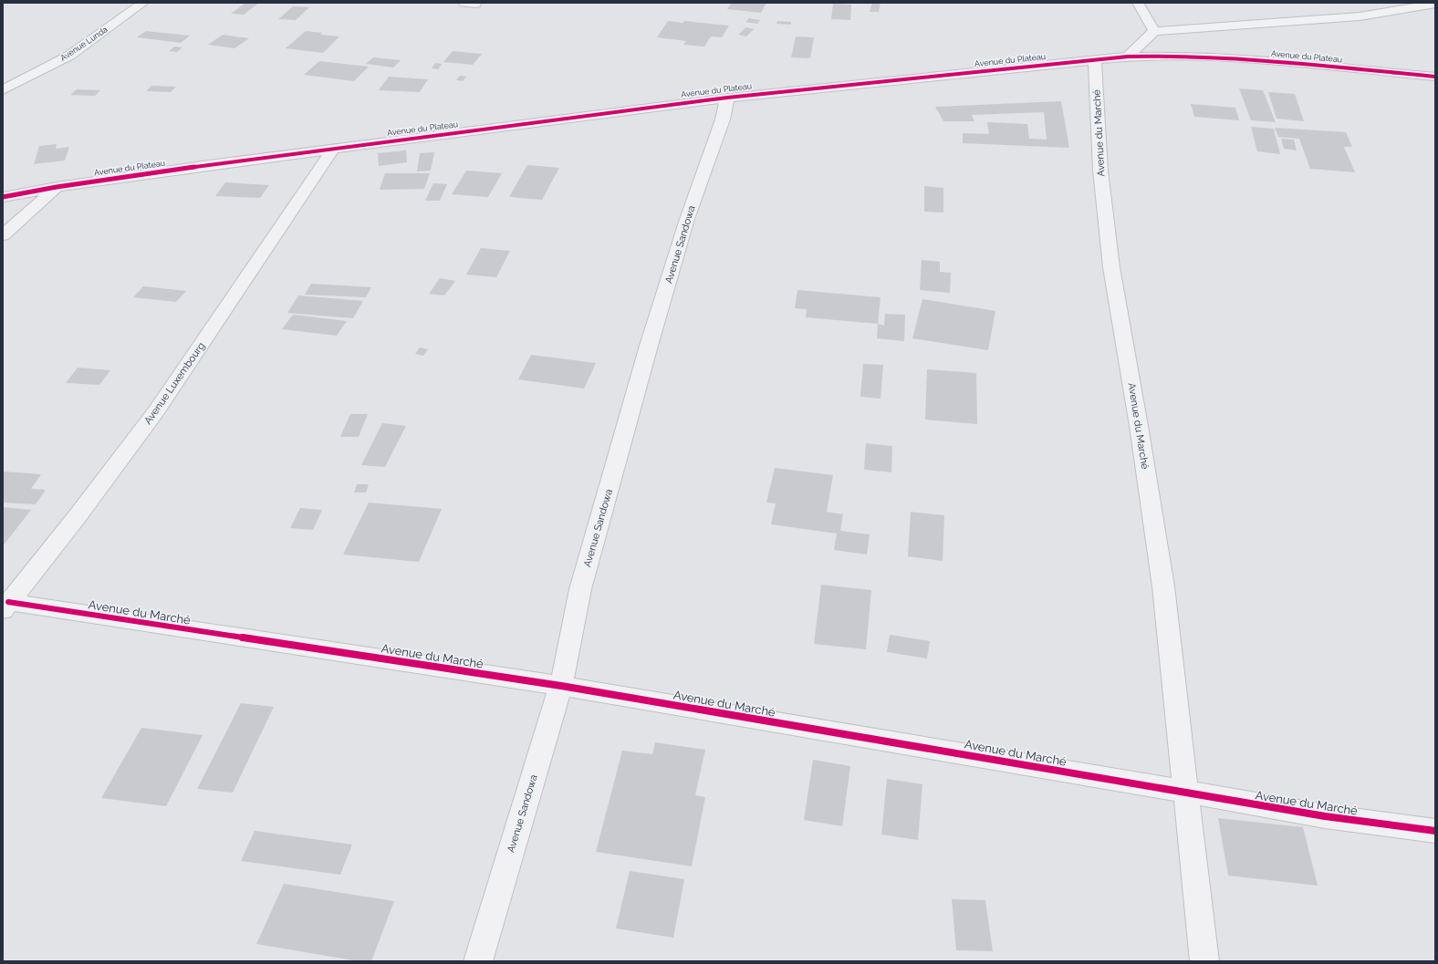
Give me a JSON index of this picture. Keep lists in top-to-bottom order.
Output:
{
  "streets": {
    "street": [
      "Avenue Lunda",
      "Avenue du Plateau",
      "Avenue du Marché",
      "Avenue Sandowa",
      "Avenue Luxembourg"
    ]
  },
  "crossings": [
    ["Avenue du Plateau", "Avenue du Marché"],
    ["Avenue du Plateau", "Avenue Sandowa"],
    ["Avenue du Plateau", "Avenue Luxembourg"],
    ["Avenue du Marché", "Avenue Sandowa"],
    ["Avenue du Marché", "Avenue Luxembourg"]
  ]
}
